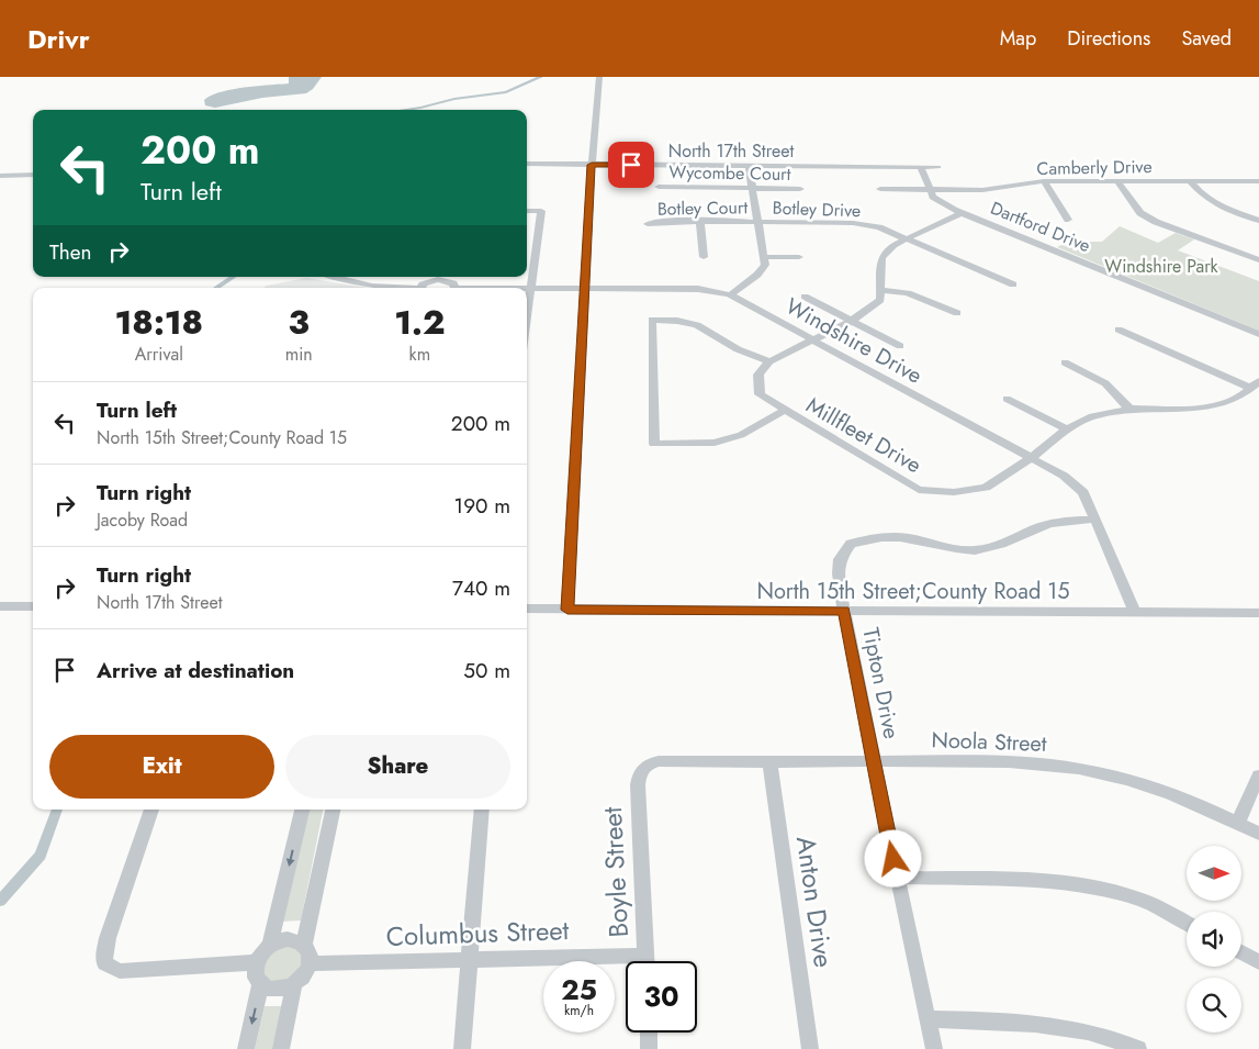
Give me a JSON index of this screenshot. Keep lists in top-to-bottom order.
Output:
{
  "streets": {
    "street": [
      "North 17th Street",
      "Camberly Drive",
      "Wycombe Court",
      "Botley Court",
      "Botley Drive",
      "Dartford Drive",
      "Windshire Drive",
      "Millfleet Drive",
      "North 15th Street;County Road 15",
      "Tipton Drive",
      "Noola Street",
      "Boyle Street",
      "Anton Drive",
      "Columbus Street"
    ]
  },
  "crossings": [
    ["North 17th Street", "Dartford Drive"],
    ["Camberly Drive", "Dartford Drive"],
    ["Botley Court", "Botley Drive"],
    ["Windshire Drive", "Millfleet Drive"],
    ["Windshire Drive", "North 15th Street;County Road 15"],
    ["Windshire Drive", "Tipton Drive"],
    ["North 15th Street;County Road 15", "Tipton Drive"],
    ["Tipton Drive", "Noola Street"],
    ["Noola Street", "Boyle Street"],
    ["Noola Street", "Anton Drive"],
    ["Boyle Street", "Columbus Street"]
  ],
  "parks": ["Windshire Park"],
  "north": "right",
  "page": {
    "header": "Drivr",
    "nav": ["Map", "Directions", "Saved"],
    "turn": ["200 m", "Turn left"],
    "then": "Then",
    "eta": [
      "18:18",
      "Arrival",
      "3",
      "min",
      "1.2",
      "km"
    ],
    "list": [
      {
        "name": "Turn left",
        "note": "North 15th Street;County Road 15",
        "value": "200 m"
      },
      {
        "name": "Turn right",
        "note": "Jacoby Road",
        "value": "190 m"
      },
      {
        "name": "Turn right",
        "note": "North 17th Street",
        "value": "740 m"
      },
      {
        "name": "Arrive at destination",
        "value": "50 m"
      }
    ],
    "buttons": ["Exit", "Share"],
    "speed": "25 km/h",
    "limit": "30"
  }
}
